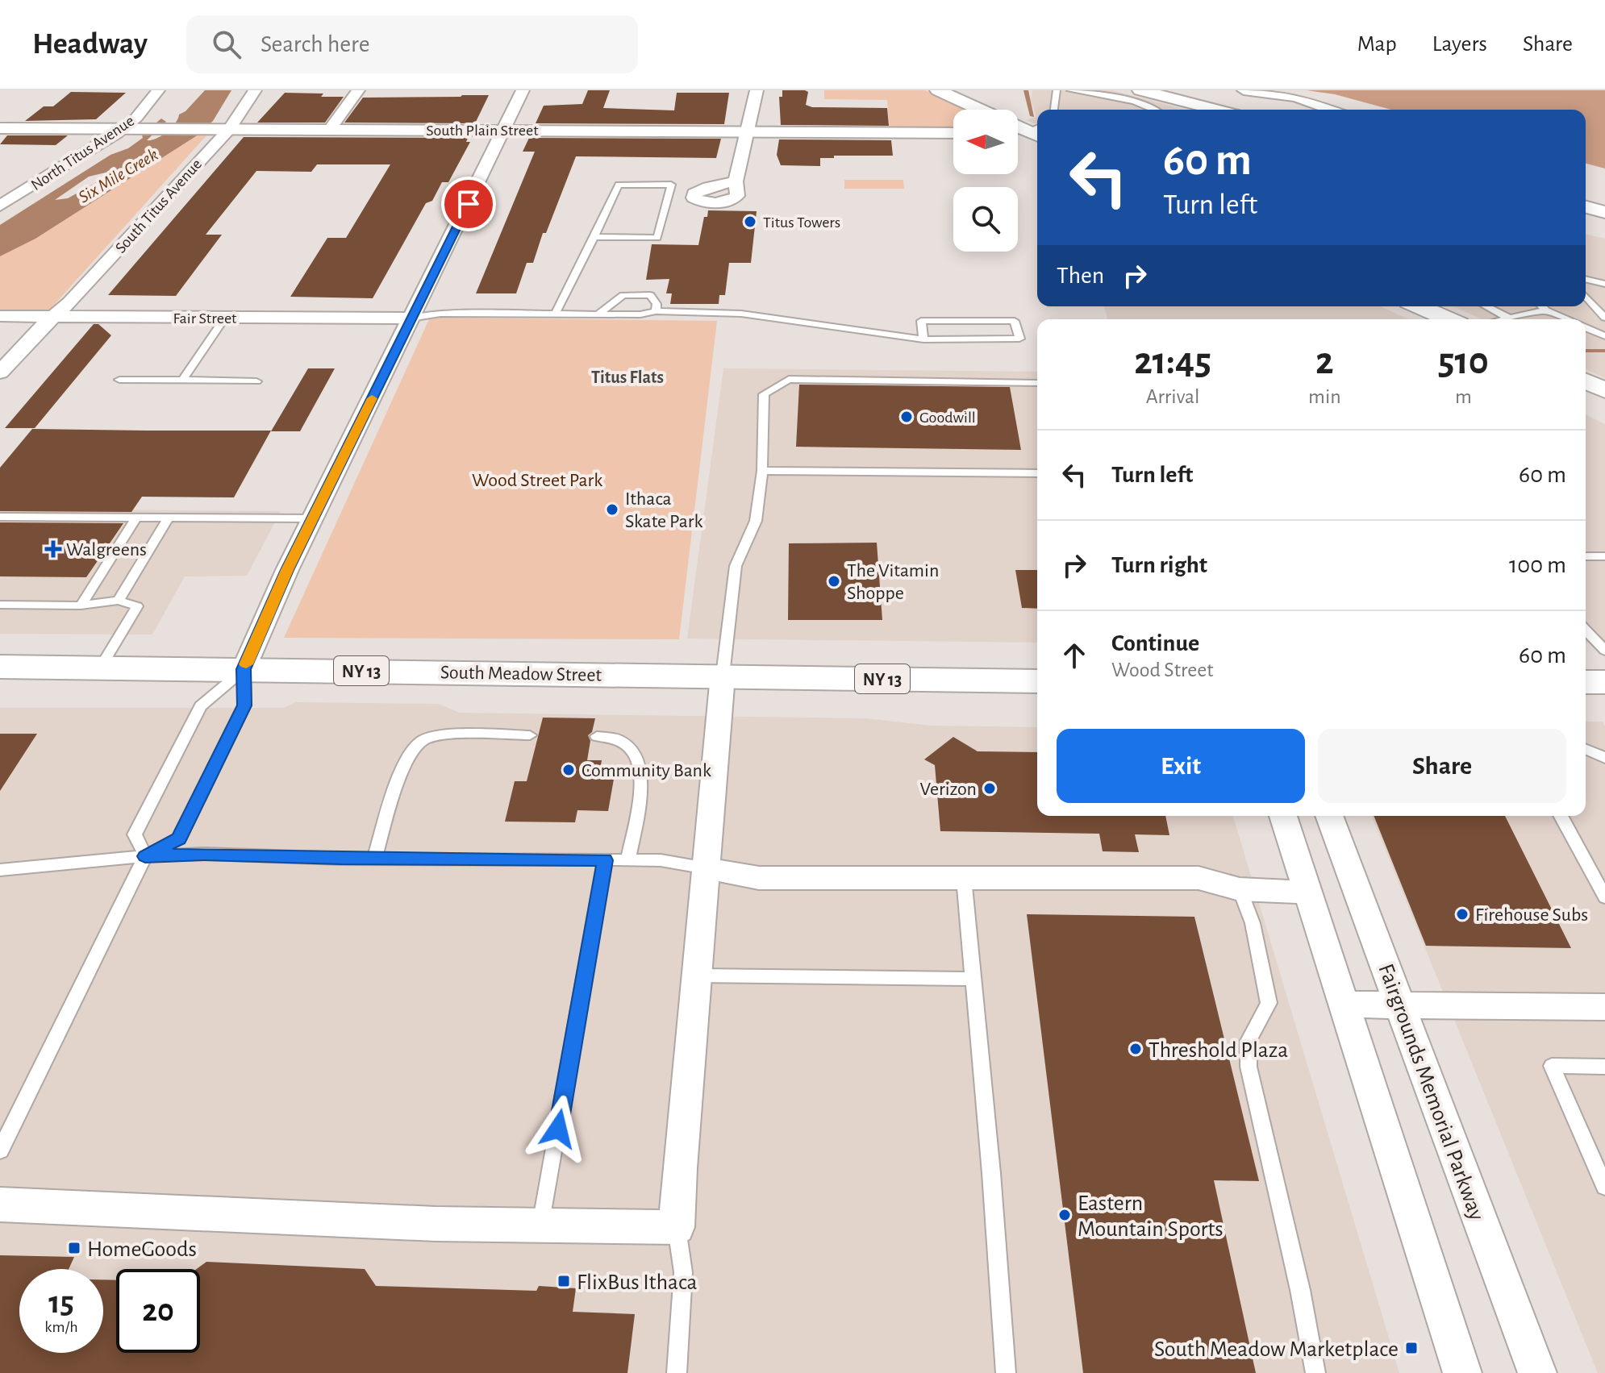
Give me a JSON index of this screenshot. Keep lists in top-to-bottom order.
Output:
{
  "streets": {
    "highway": ["NY 13", "South Meadow Street"],
    "street": [
      "South Plain Street",
      "North Titus Avenue",
      "South Titus Avenue",
      "Fair Street",
      "Fairgrounds Memorial Parkway"
    ]
  },
  "crossings": [
    ["South Plain Street", "North Titus Avenue"],
    ["South Plain Street", "South Titus Avenue"],
    ["South Titus Avenue", "Fair Street"]
  ],
  "districts": ["Titus Flats"],
  "water": ["Six Mile Creek"],
  "parks": ["Wood Street Park"],
  "places": {
    "other": [
      "Titus Towers",
      "Goodwill",
      "Ithaca Skate Park",
      "The Vitamin Shoppe",
      "Community Bank",
      "Verizon",
      "Firehouse Subs",
      "Threshold Plaza",
      "Eastern Mountain Sports"
    ],
    "health": ["Walgreens"],
    "transit": ["HomeGoods", "FlixBus Ithaca", "South Meadow Marketplace"]
  },
  "north": "left",
  "page": {
    "header": "Headway",
    "search": "Search here",
    "nav": ["Map", "Layers", "Share"],
    "turn": ["60 m", "Turn left"],
    "then": "Then",
    "eta": [
      "21:45",
      "Arrival",
      "2",
      "min",
      "510",
      "m"
    ],
    "list": [
      {
        "name": "Turn left",
        "value": "60 m"
      },
      {
        "name": "Turn right",
        "value": "100 m"
      },
      {
        "name": "Continue",
        "note": "Wood Street",
        "value": "60 m"
      }
    ],
    "buttons": ["Exit", "Share"],
    "speed": "15 km/h",
    "limit": "20"
  }
}
